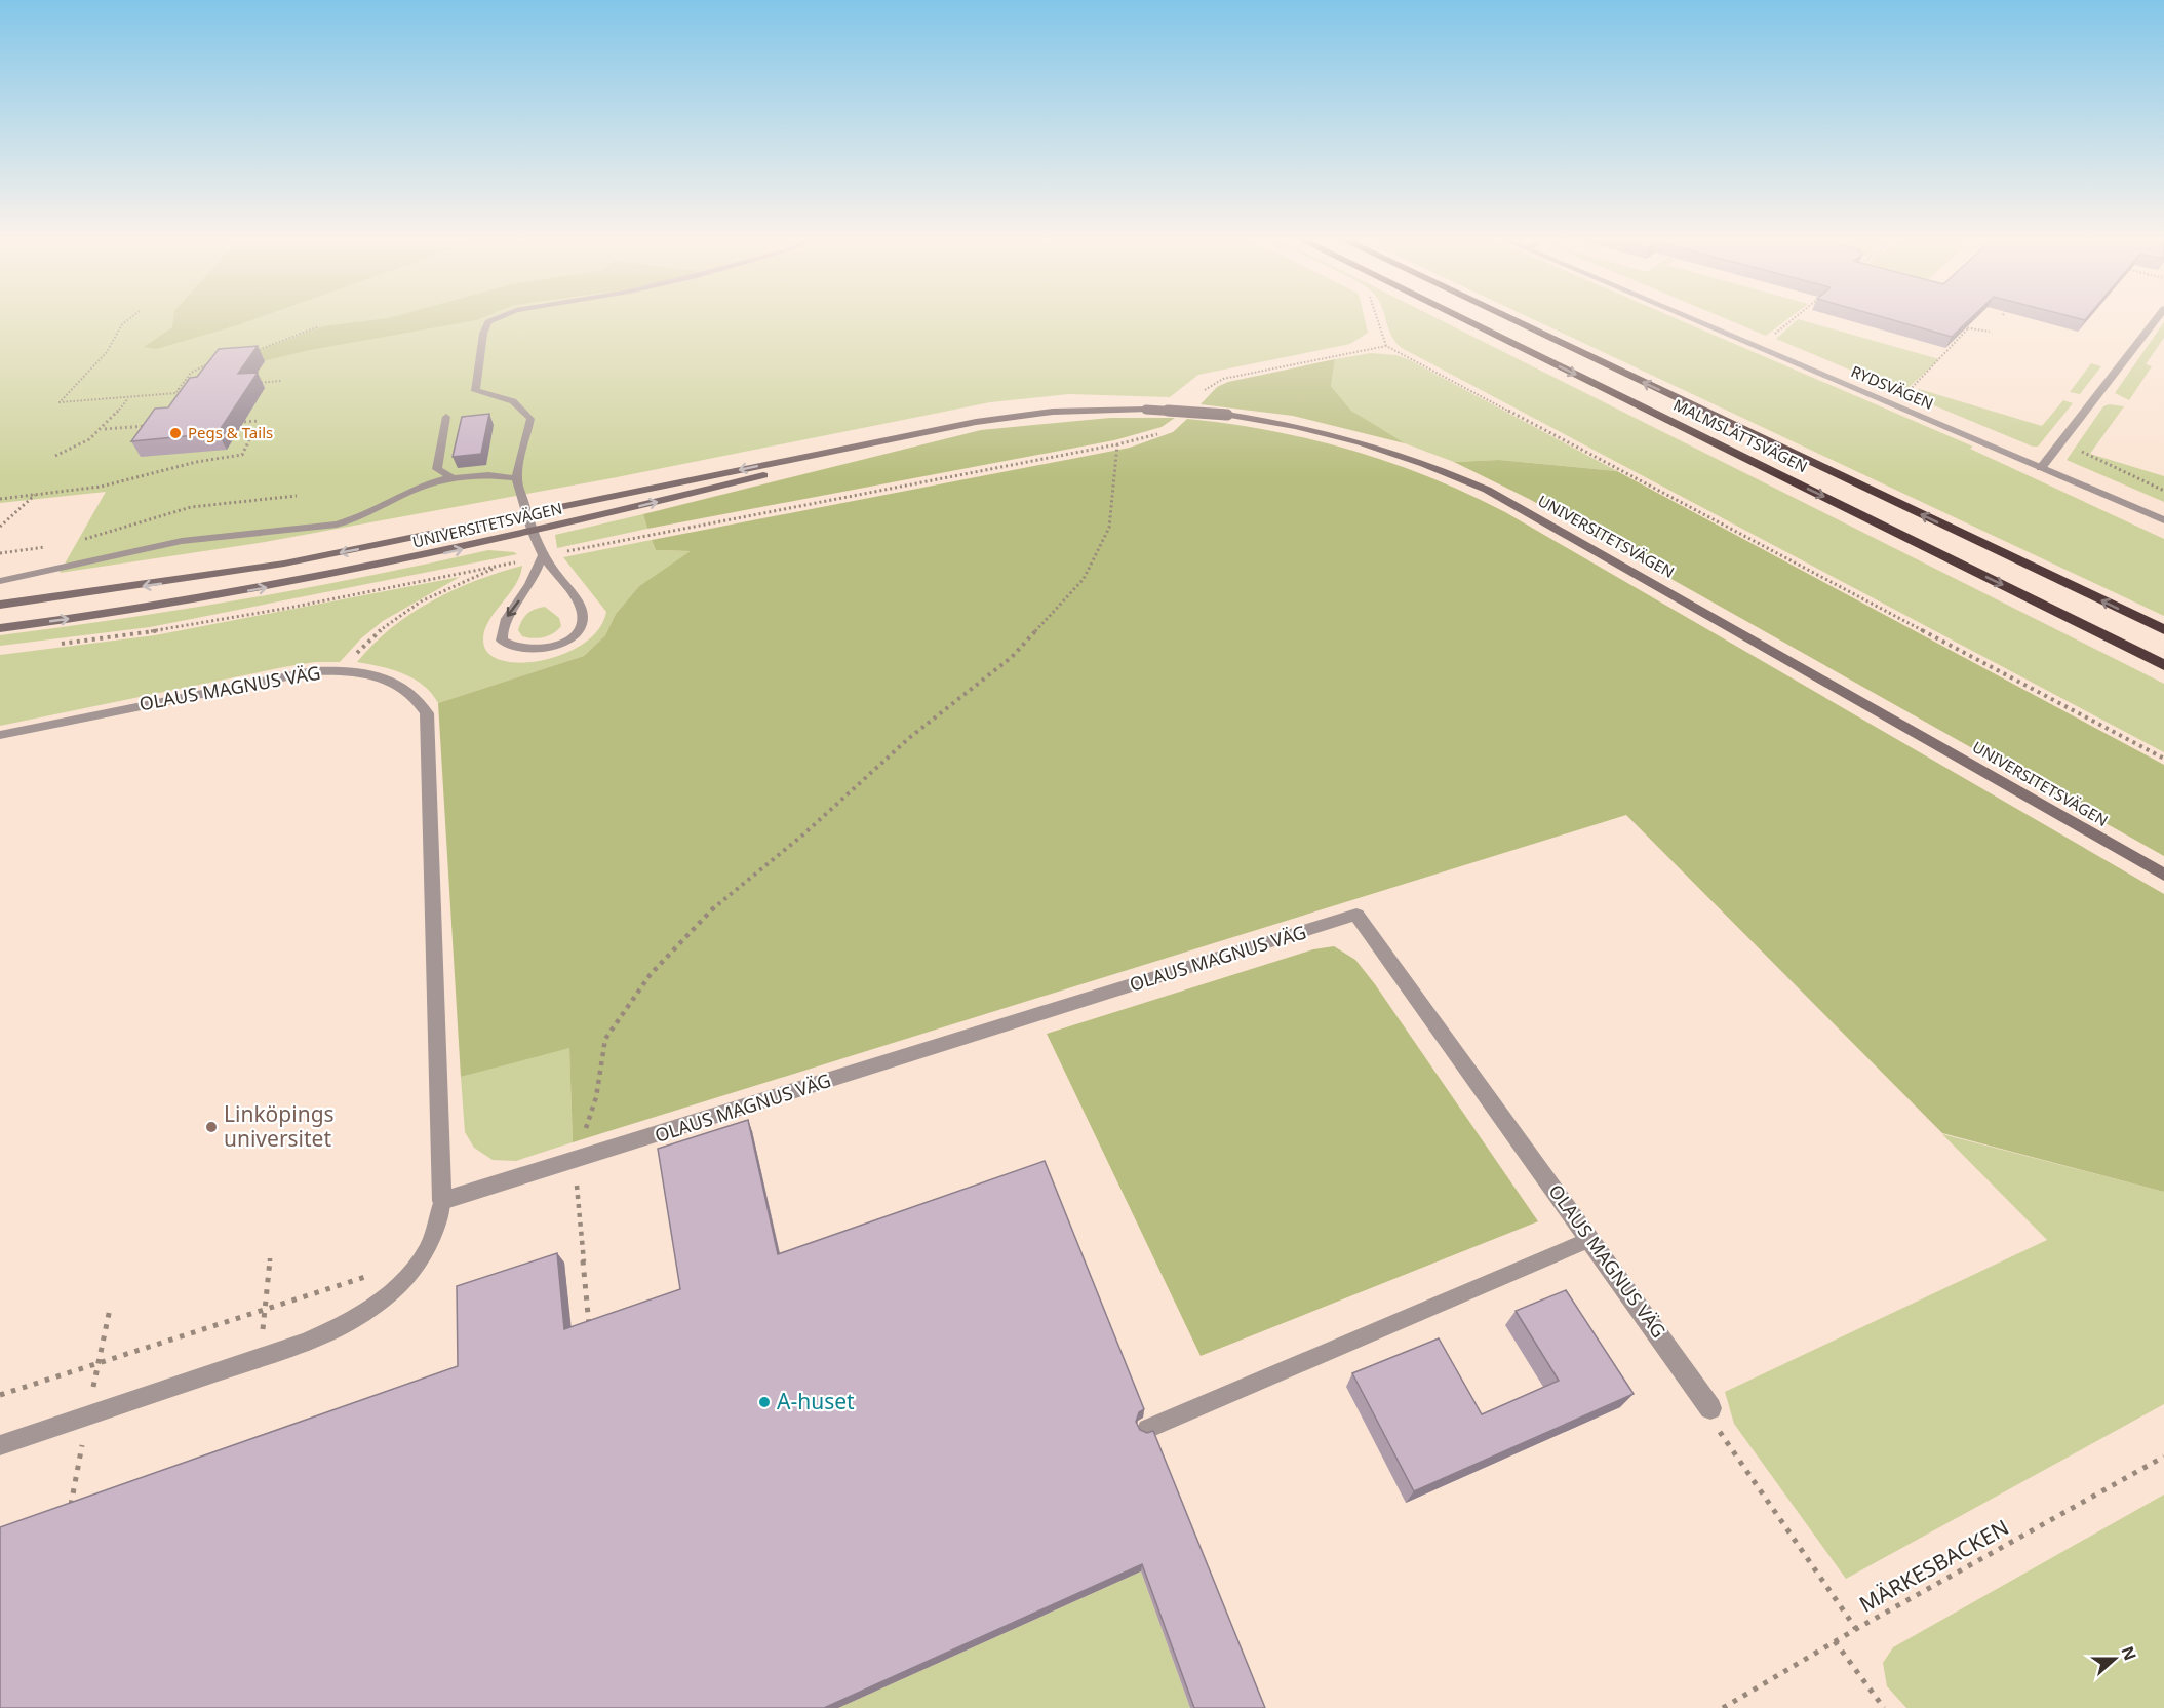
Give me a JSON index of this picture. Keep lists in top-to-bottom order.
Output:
{
  "streets": {
    "highway": ["MALMSLÄTTSVÄGEN"],
    "main road": ["UNIVERSITETSVÄGEN"],
    "street": ["RYDSVÄGEN", "OLAUS MAGNUS VÄG"],
    "path": ["MÄRKESBACKEN"]
  },
  "places": ["Pegs & Tails", "Linköpings universitet", "A-huset"],
  "north": "right"
}
